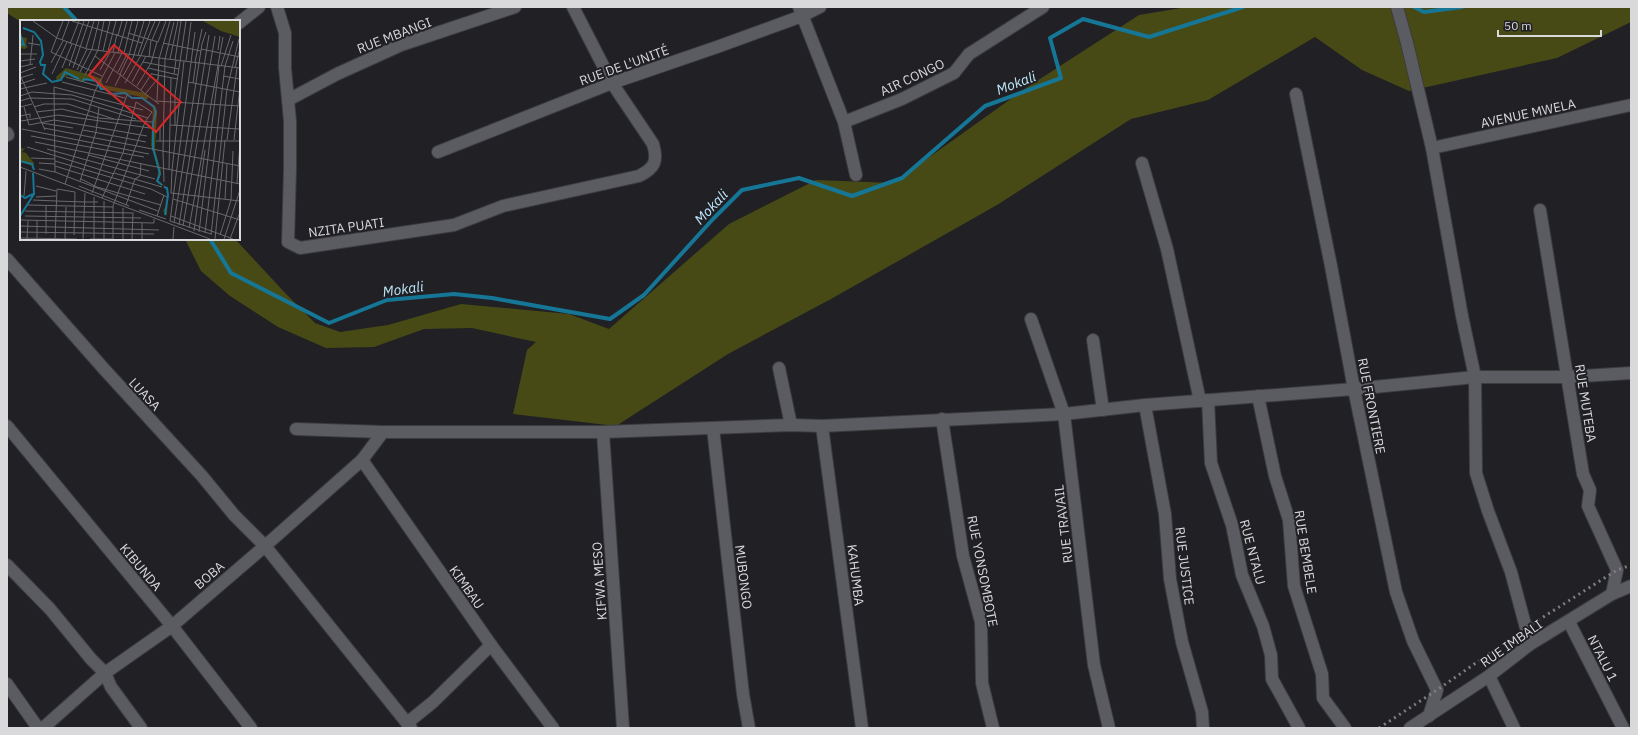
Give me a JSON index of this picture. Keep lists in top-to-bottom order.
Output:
{
  "streets": {
    "street": [
      "RUE MBANGI",
      "RUE DE L'UNITÉ",
      "AIR CONGO",
      "AVENUE MWELA",
      "NZITA PUATI",
      "LUASA",
      "RUE MUTEBA",
      "RUE FRONTIERE",
      "RUE TRAVAIL",
      "RUE NTALU",
      "RUE BEMBELE",
      "RUE JUSTICE",
      "KIBUNDA",
      "RUE YONSOMBOTE",
      "BOBA",
      "KAHUMBA",
      "MUBONGO",
      "KIFWA MESO",
      "KIMBAU",
      "RUE IMBALI",
      "NTALU 1"
    ]
  },
  "crossings": [
    ["RUE MBANGI", "NZITA PUATI"],
    ["RUE DE L'UNITÉ", "NZITA PUATI"],
    ["LUASA", "BOBA"],
    ["RUE MUTEBA", "RUE IMBALI"],
    ["RUE FRONTIERE", "RUE IMBALI"],
    ["KIBUNDA", "BOBA"],
    ["BOBA", "KIMBAU"],
    ["RUE IMBALI", "NTALU 1"]
  ],
  "water": ["Mokali"],
  "scale_bar": "50 m"
}
